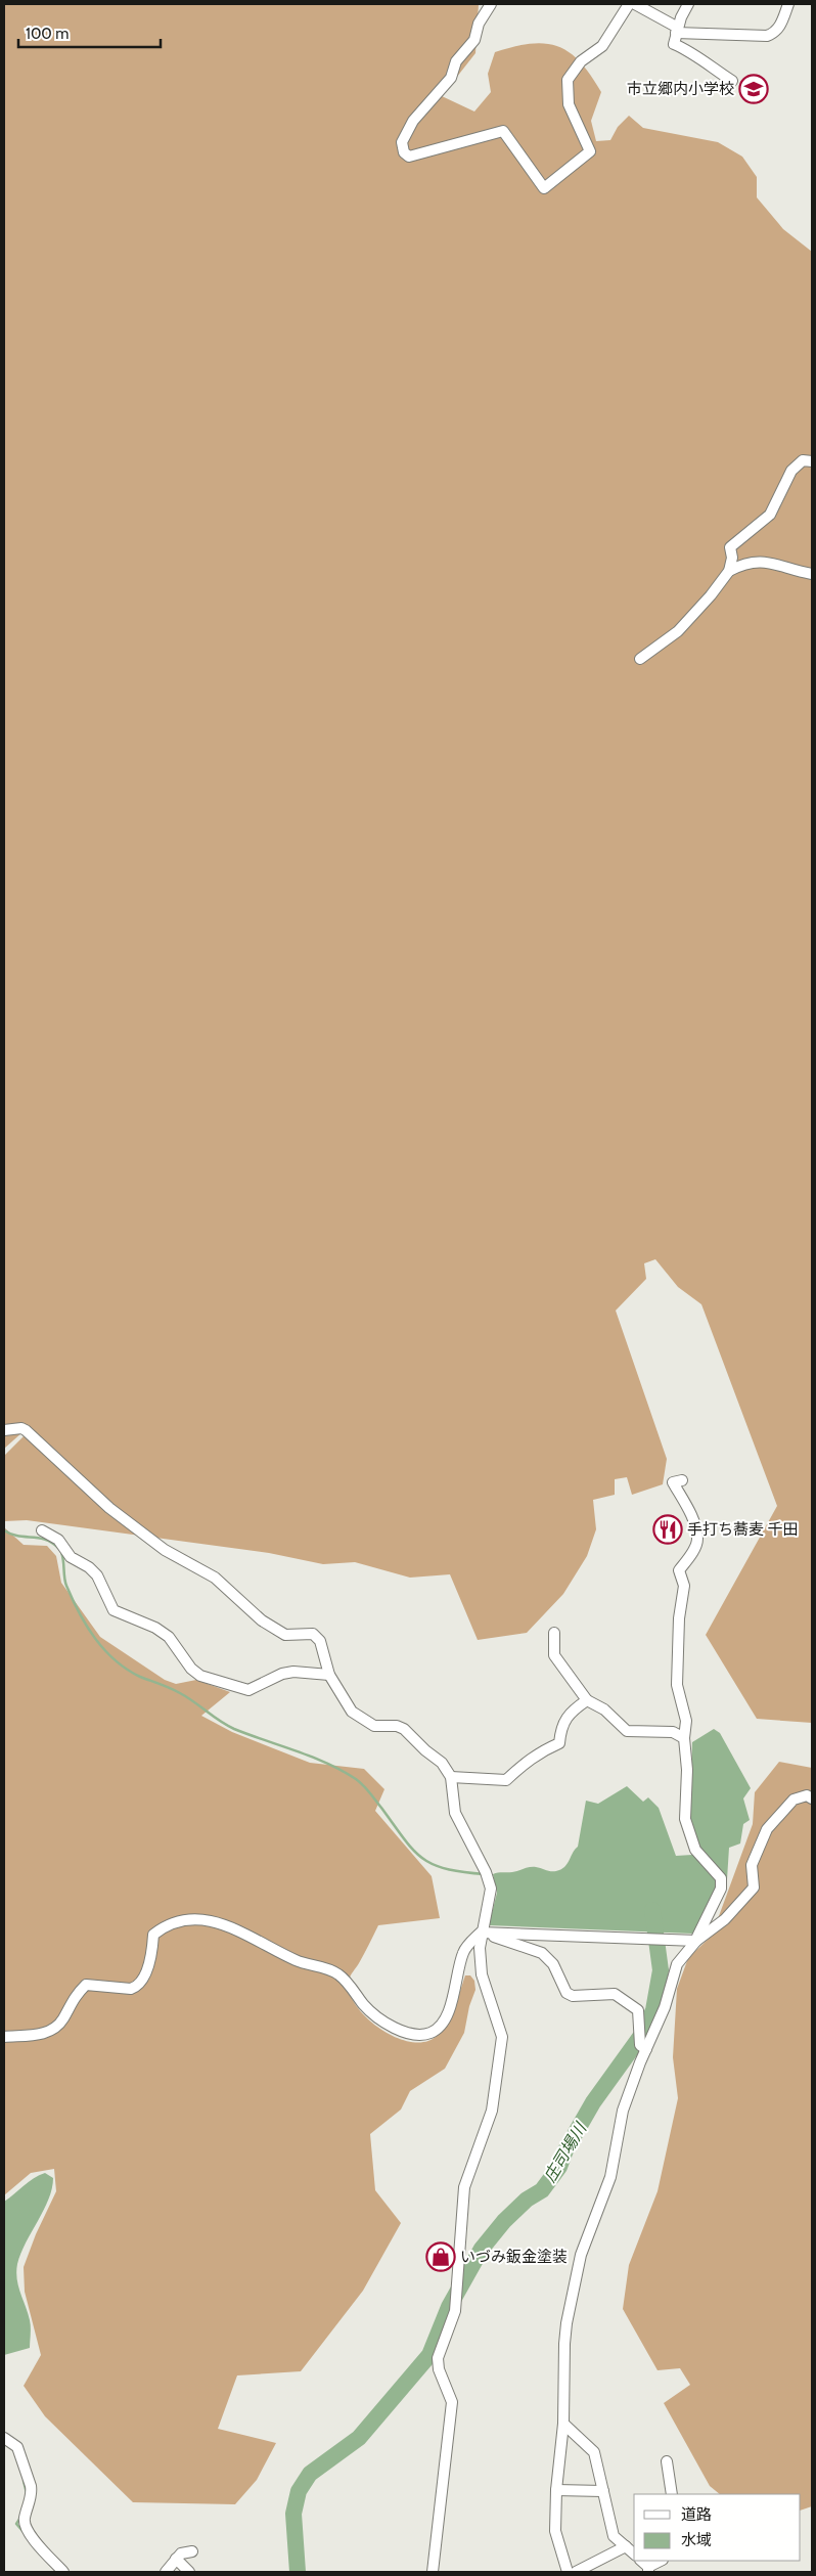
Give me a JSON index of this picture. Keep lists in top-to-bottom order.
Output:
{
  "water": ["庄司場川"],
  "places": {
    "school or university": ["市立郷内小学校"],
    "restaurant": ["手打ち蕎麦 千田"],
    "shop": ["いづみ鈑金塗装"]
  },
  "legend": ["道路", "水域"],
  "scale_bar": "100 m"
}
